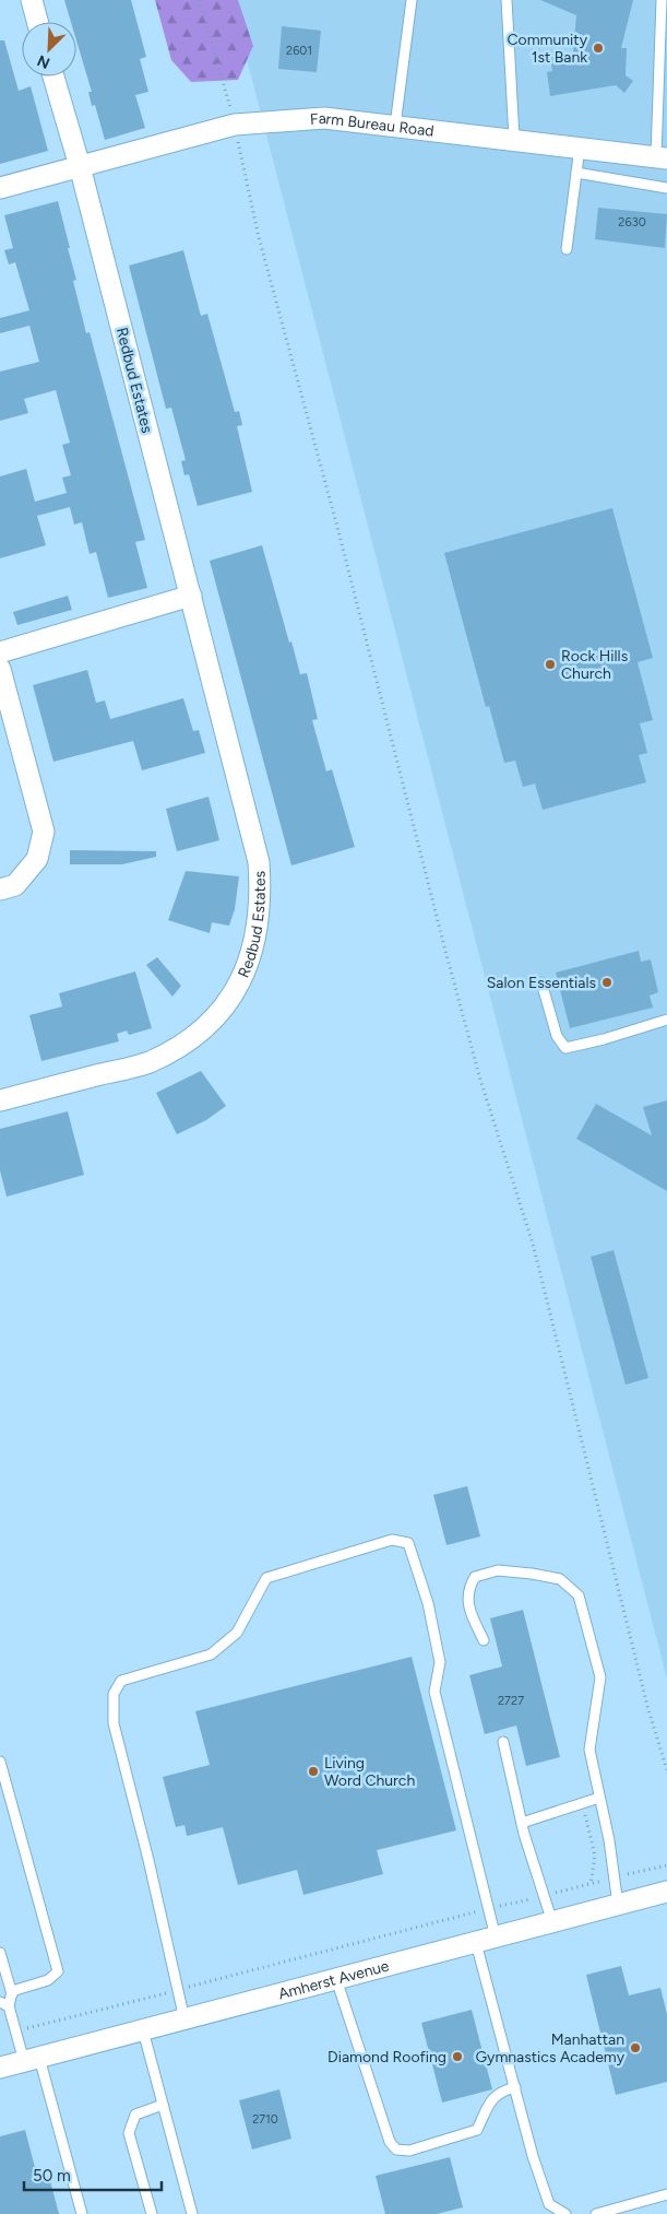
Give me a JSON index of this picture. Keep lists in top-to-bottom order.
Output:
{
  "streets": {
    "street": ["Farm Bureau Road", "Redbud Estates", "Amherst Avenue"]
  },
  "crossings": [
    ["Farm Bureau Road", "Redbud Estates"]
  ],
  "places": [
    "Community 1st Bank",
    "Rock Hills Church",
    "Salon Essentials",
    "Living Word Church",
    "Manhattan Gymnastics Academy",
    "Diamond Roofing"
  ],
  "house_numbers": [
    "2601",
    "2630",
    "2727",
    "2710"
  ],
  "scale_bar": "50 m",
  "north": "bottom left"
}
